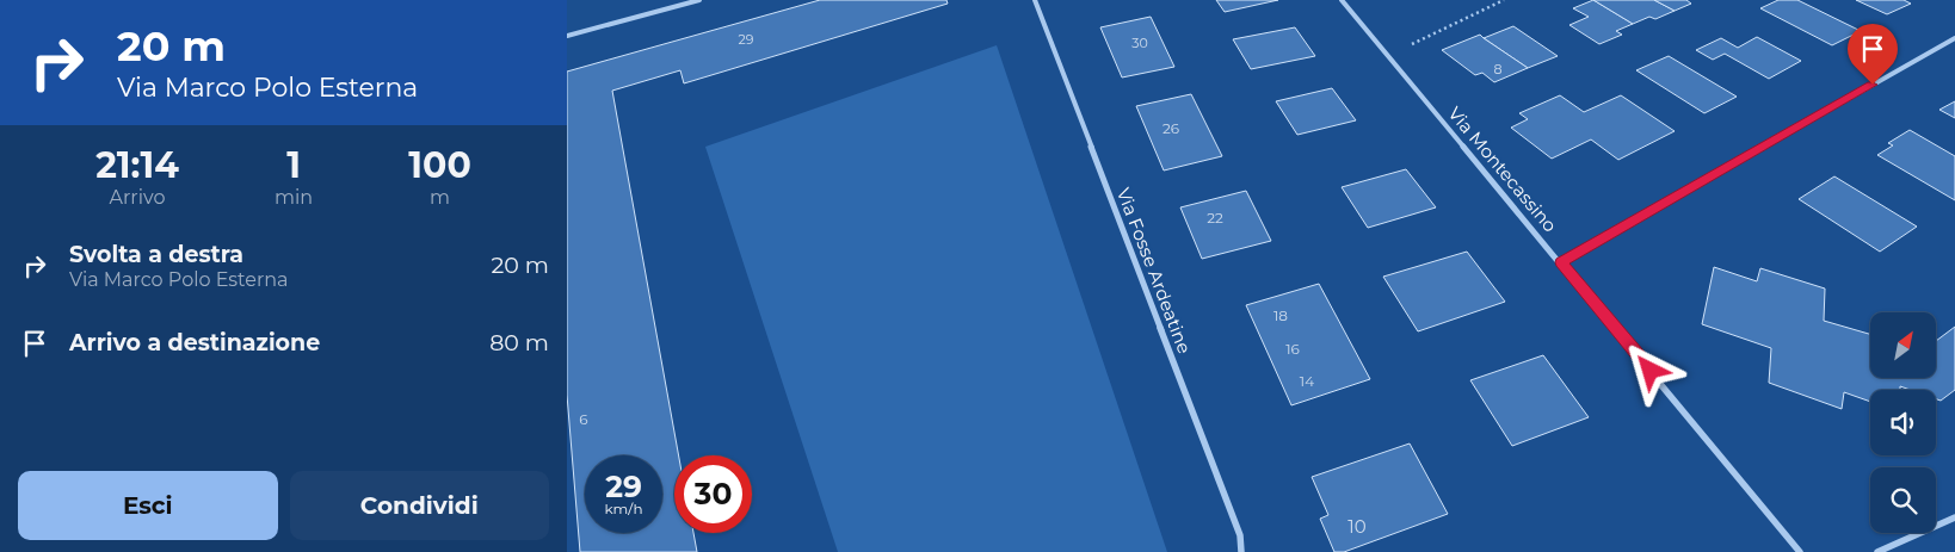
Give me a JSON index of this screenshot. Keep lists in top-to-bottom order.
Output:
{
  "streets": {
    "street": ["Via Montecassino", "Via Fosse Ardeatine"]
  },
  "house_numbers": [
    "29",
    "30",
    "8",
    "26",
    "22",
    "18",
    "16",
    "14",
    "6",
    "10"
  ],
  "north": "top right",
  "page": {
    "turn": ["20 m", "Via Marco Polo Esterna"],
    "eta": [
      "21:14",
      "Arrivo",
      "1",
      "min",
      "100",
      "m"
    ],
    "list": [
      {
        "name": "Svolta a destra",
        "note": "Via Marco Polo Esterna",
        "value": "20 m"
      },
      {
        "name": "Arrivo a destinazione",
        "value": "80 m"
      }
    ],
    "speed": "29 km/h",
    "limit": "30",
    "buttons": ["Esci", "Condividi"]
  }
}
